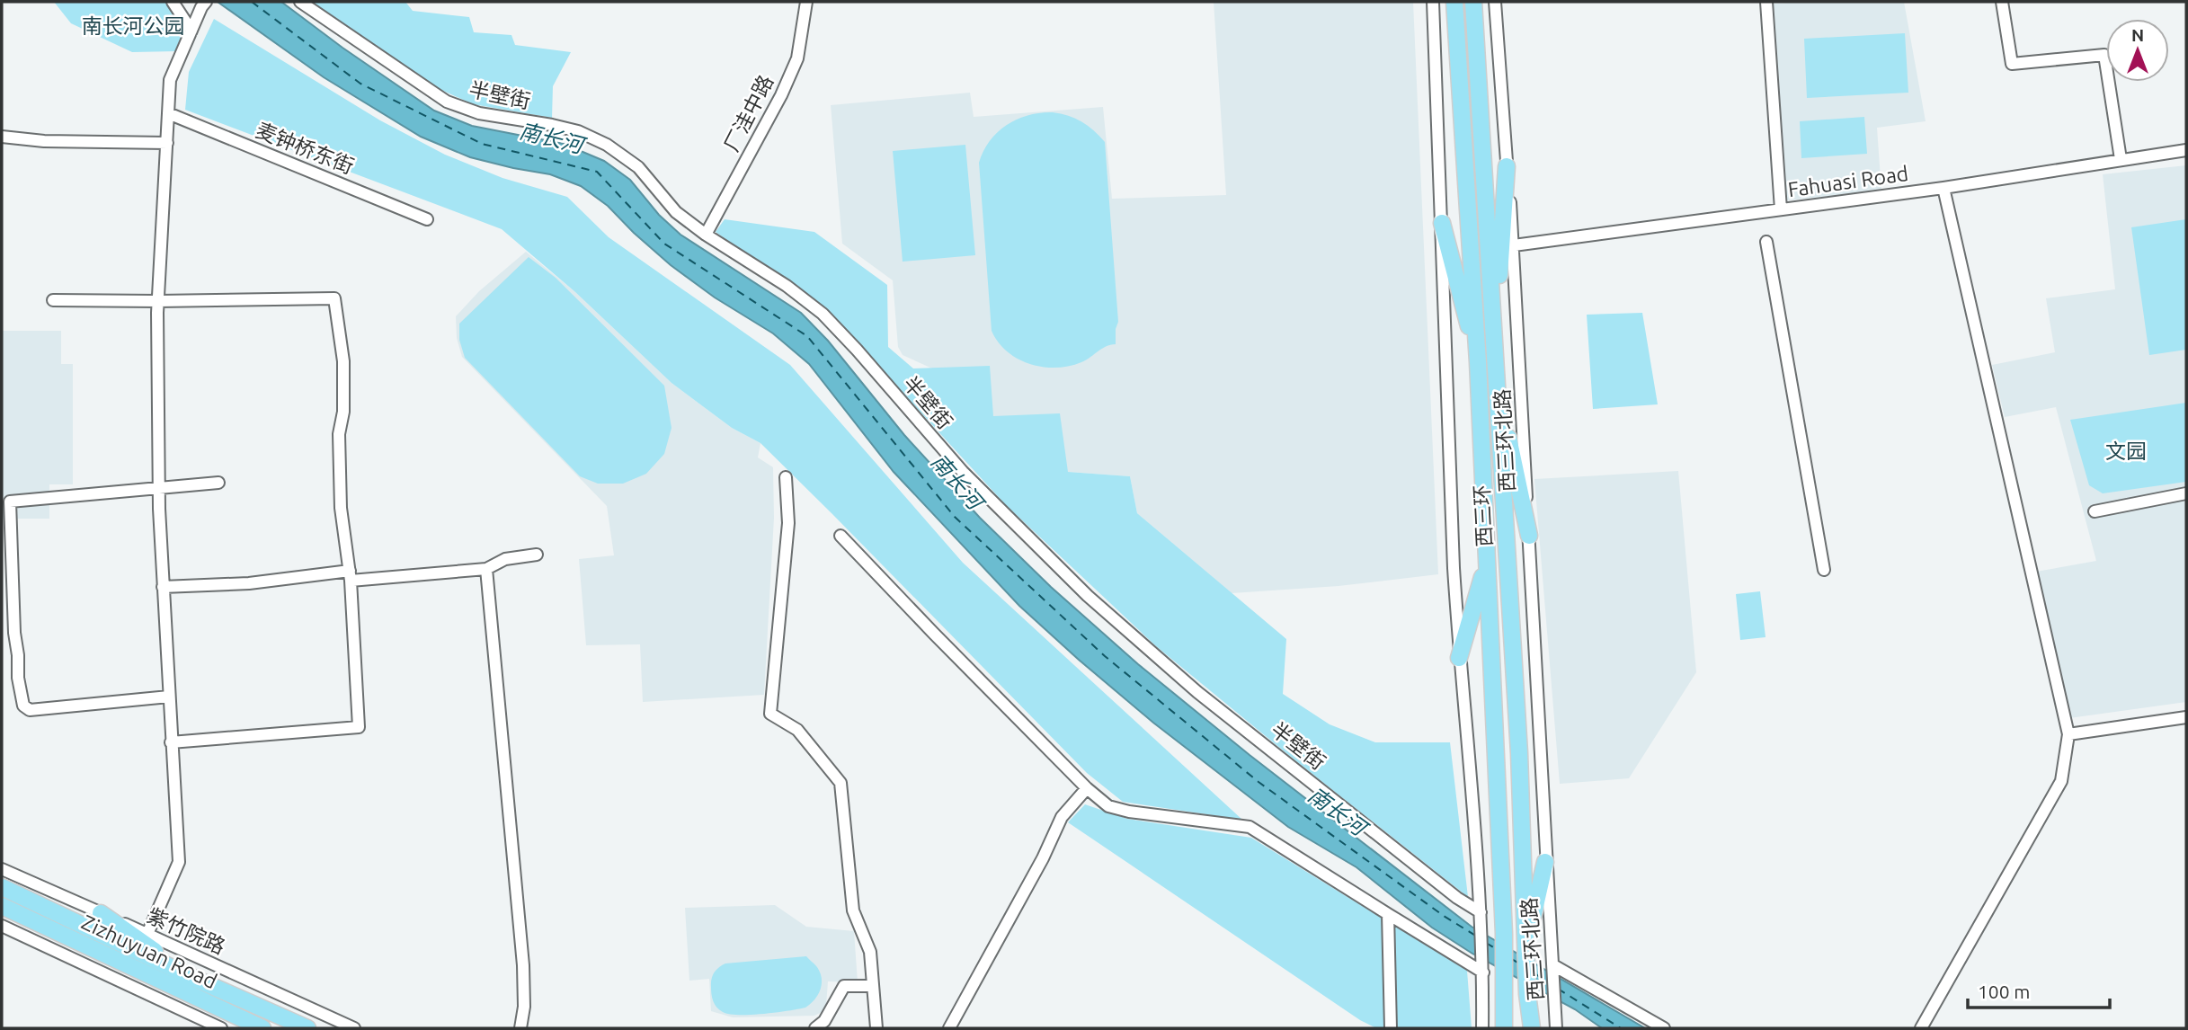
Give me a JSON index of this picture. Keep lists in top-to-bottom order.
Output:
{
  "streets": {
    "highway": ["西三环", "Zizhuyuan Road"],
    "street": [
      "半壁街",
      "厂洼中路",
      "麦钟桥东街",
      "Fahuasi Road",
      "西三环北路",
      "紫竹院路"
    ]
  },
  "crossings": [
    ["半壁街", "厂洼中路"],
    ["Fahuasi Road", "西三环北路"]
  ],
  "water": ["南长河"],
  "parks": ["南长河公园", "文园"],
  "scale_bar": "100 m",
  "north": "top"
}
